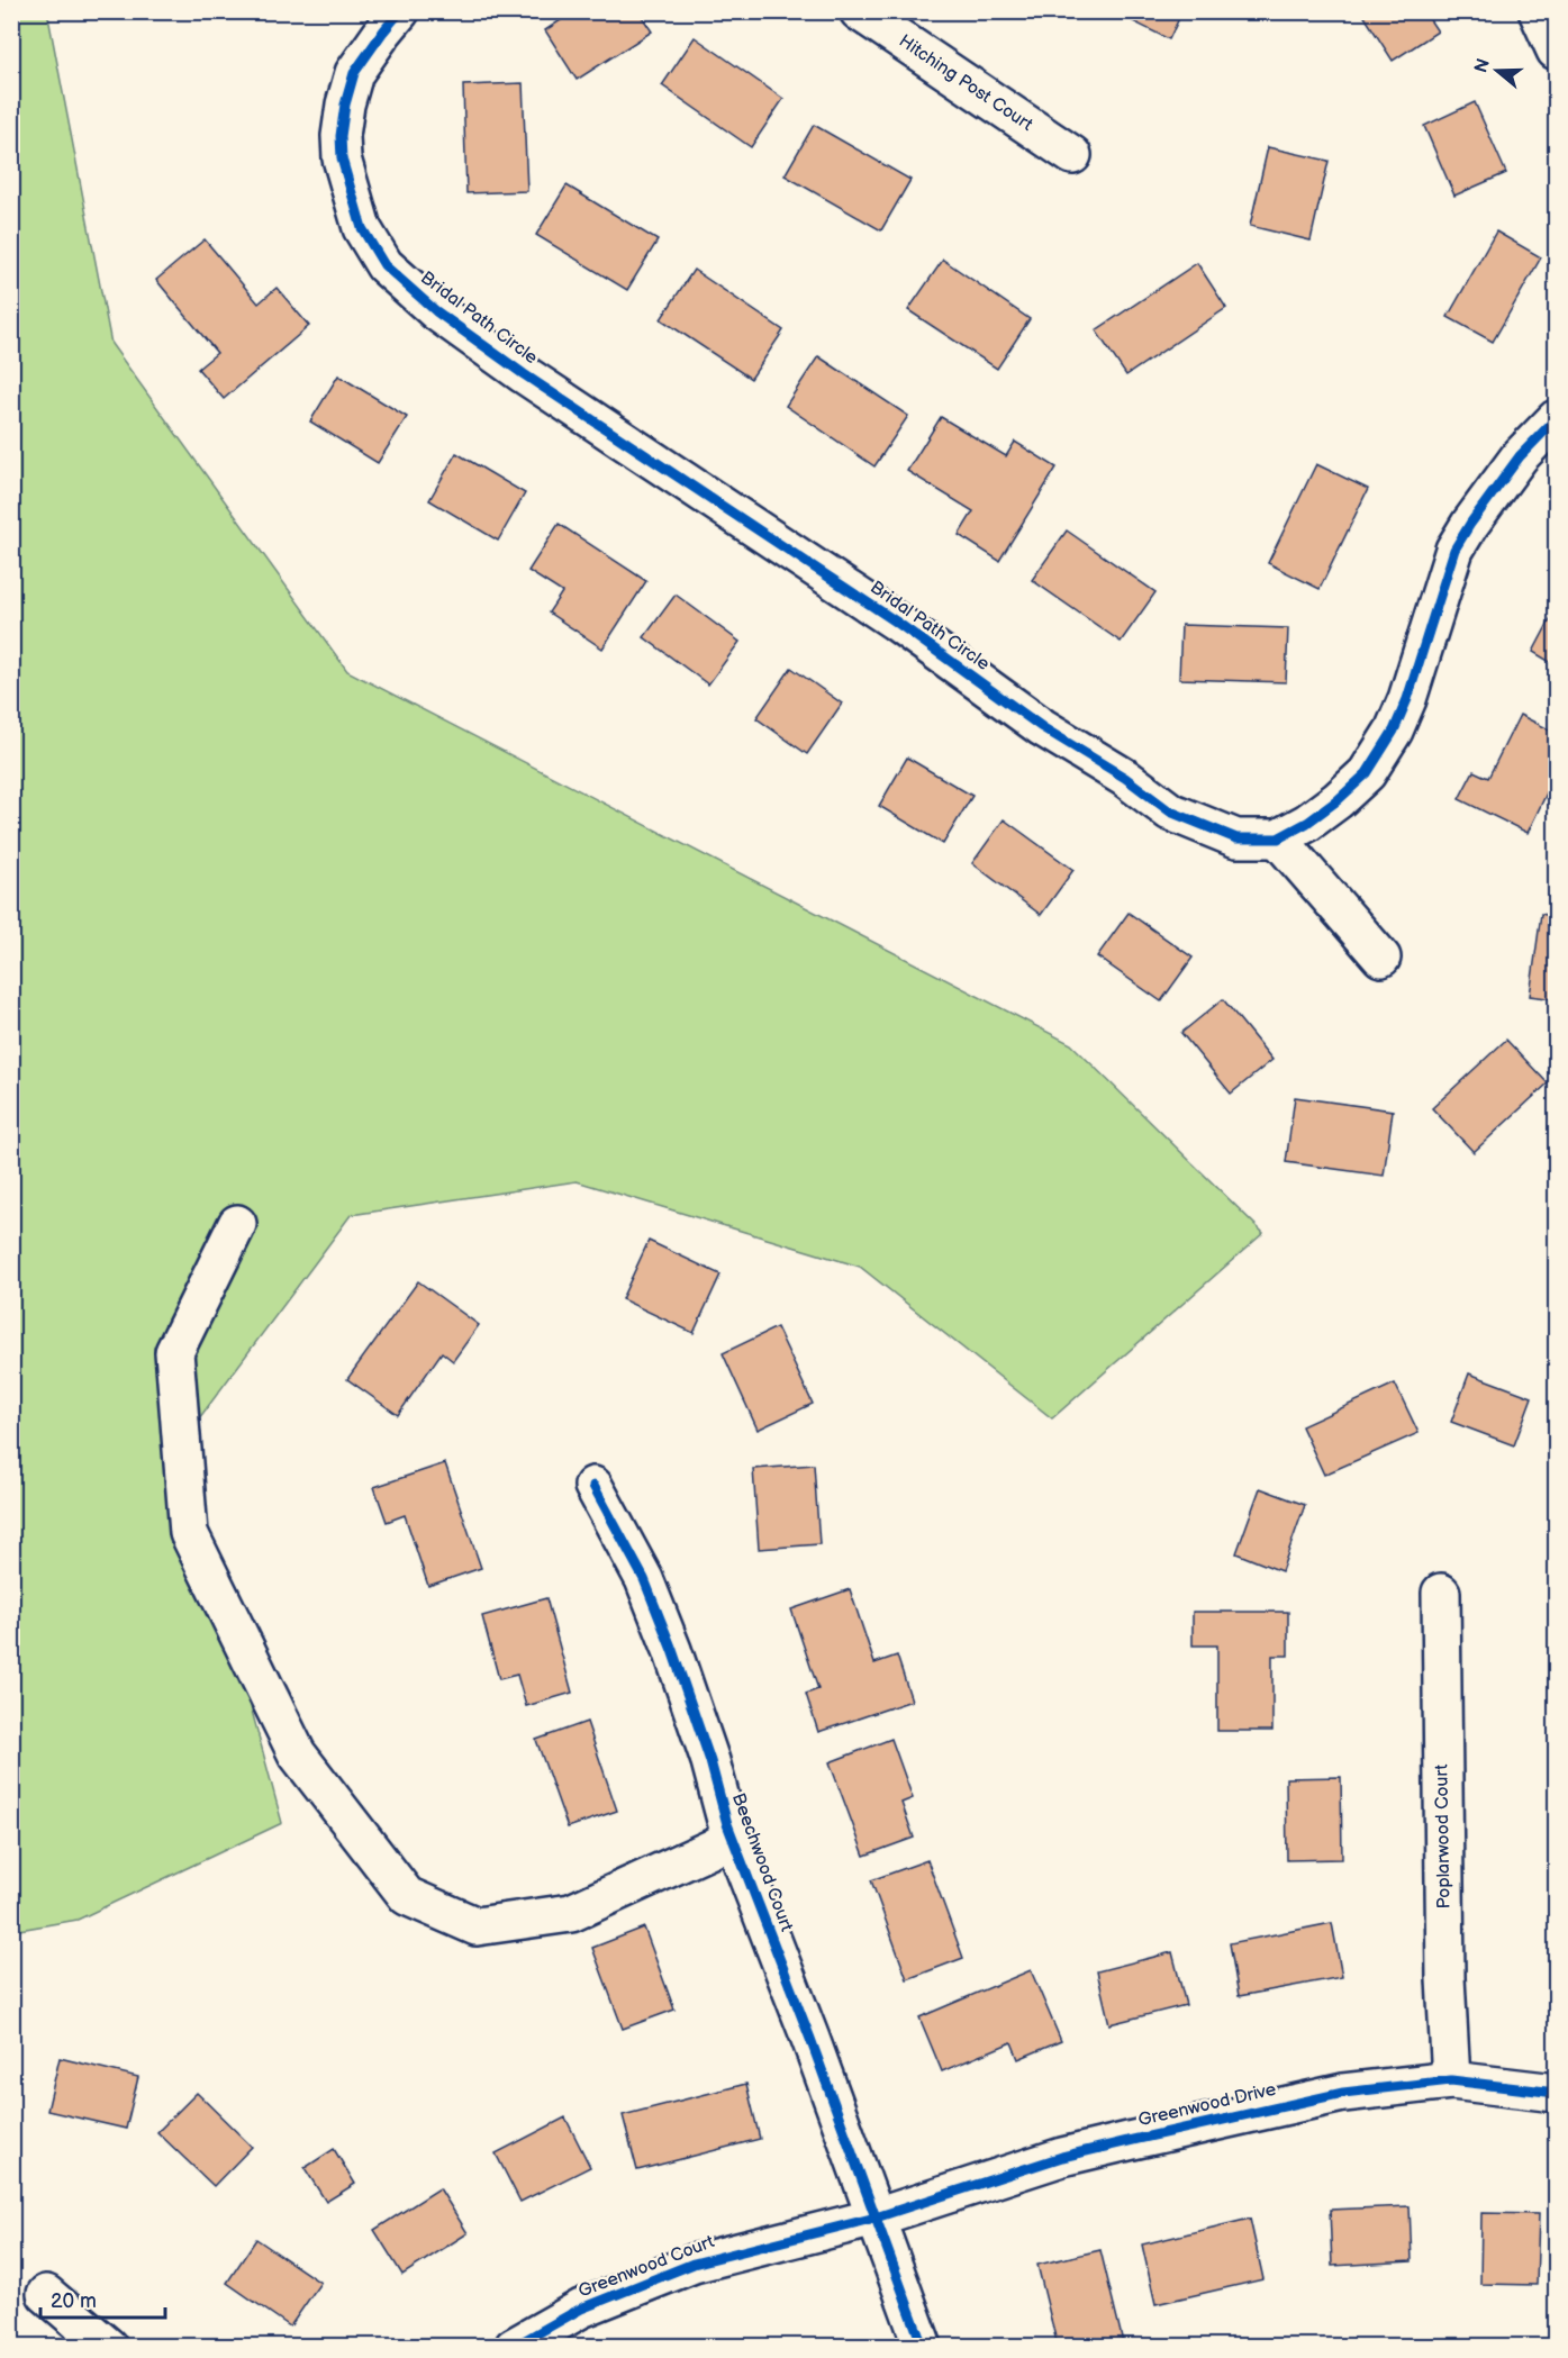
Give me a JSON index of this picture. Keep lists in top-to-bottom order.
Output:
{
  "streets": {
    "street": [
      "Hitching Post Court",
      "Bridal Path Circle",
      "Poplarwood Court",
      "Beechwood Court",
      "Greenwood Drive",
      "Greenwood Court"
    ]
  },
  "crossings": [
    ["Poplarwood Court", "Greenwood Drive"],
    ["Beechwood Court", "Greenwood Drive"],
    ["Beechwood Court", "Greenwood Court"],
    ["Greenwood Drive", "Greenwood Court"]
  ],
  "scale_bar": "20 m",
  "north": "left"
}
